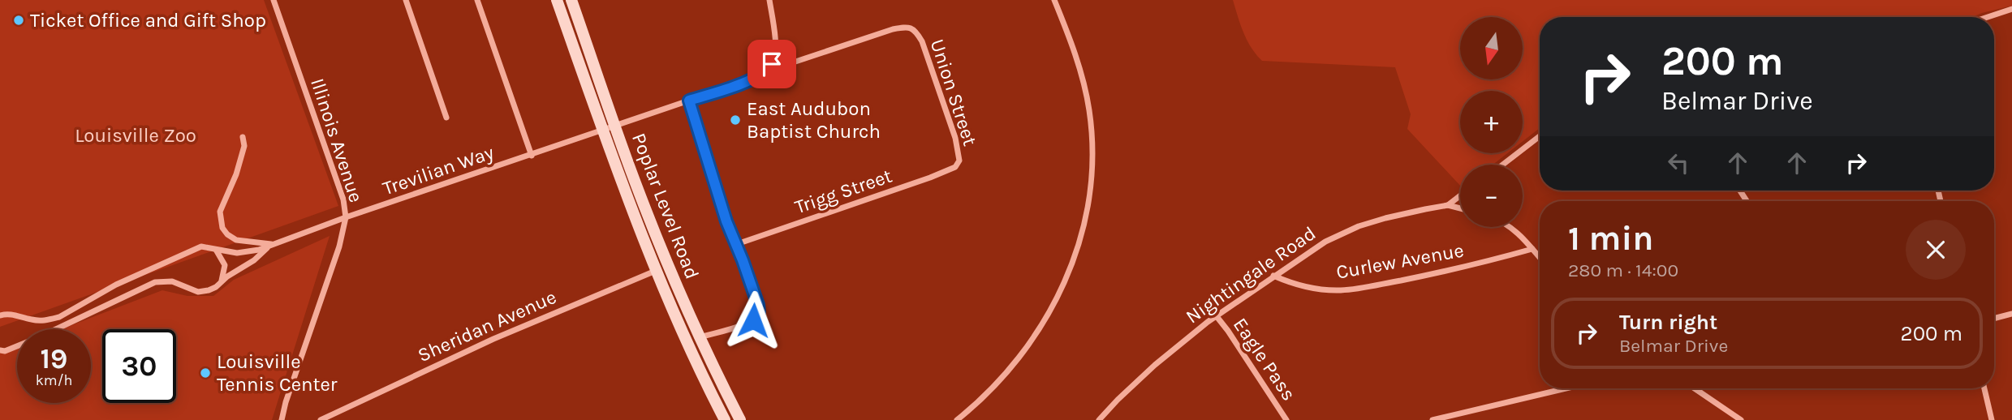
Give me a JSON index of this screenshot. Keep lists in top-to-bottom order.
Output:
{
  "streets": {
    "main road": ["Poplar Level Road"],
    "street": [
      "Union Street",
      "Illinois Avenue",
      "Trevilian Way",
      "Trigg Street",
      "Curlew Avenue",
      "Nightingale Road",
      "Sheridan Avenue",
      "Eagle Pass"
    ]
  },
  "crossings": [
    ["Union Street", "Trevilian Way"],
    ["Union Street", "Trigg Street"],
    ["Illinois Avenue", "Trevilian Way"],
    ["Trevilian Way", "Poplar Level Road"],
    ["Poplar Level Road", "Sheridan Avenue"],
    ["Curlew Avenue", "Nightingale Road"],
    ["Nightingale Road", "Eagle Pass"]
  ],
  "parks": ["Louisville Zoo"],
  "places": ["Ticket Office and Gift Shop", "East Audubon Baptist Church", "Louisville Tennis Center"],
  "north": "bottom",
  "page": {
    "map_buttons": ["+", "−"],
    "turn": ["200 m", "Belmar Drive"],
    "heading": ["1 min", "280 m · 14:00"],
    "list": [
      {
        "name": "Turn right",
        "note": "Belmar Drive",
        "value": "200 m"
      }
    ],
    "speed": "19 km/h",
    "limit": "30"
  }
}
